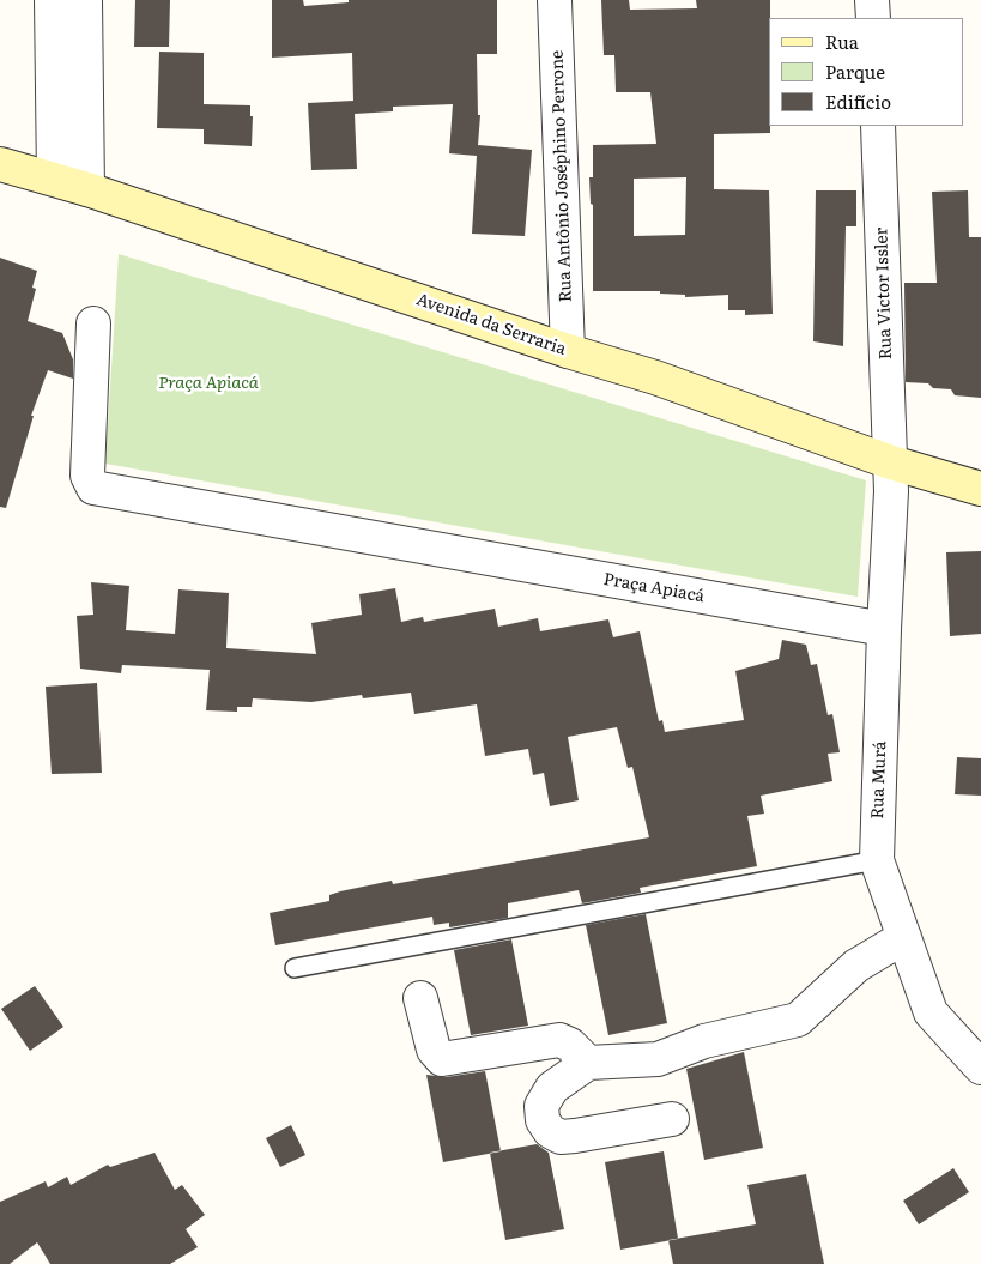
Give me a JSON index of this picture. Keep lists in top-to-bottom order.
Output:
{
  "streets": {
    "main road": ["Avenida da Serraria"],
    "street": [
      "Rua Antônio Joséphino Perrone",
      "Rua Victor Issler",
      "Praça Apiacá",
      "Rua Murá"
    ]
  },
  "crossings": [
    ["Rua Antônio Joséphino Perrone", "Avenida da Serraria"],
    ["Rua Victor Issler", "Avenida da Serraria"],
    ["Rua Victor Issler", "Rua Murá"],
    ["Avenida da Serraria", "Rua Murá"],
    ["Praça Apiacá", "Rua Murá"]
  ],
  "parks": ["Praça Apiacá"],
  "legend": ["Rua", "Parque", "Edifício"]
}
